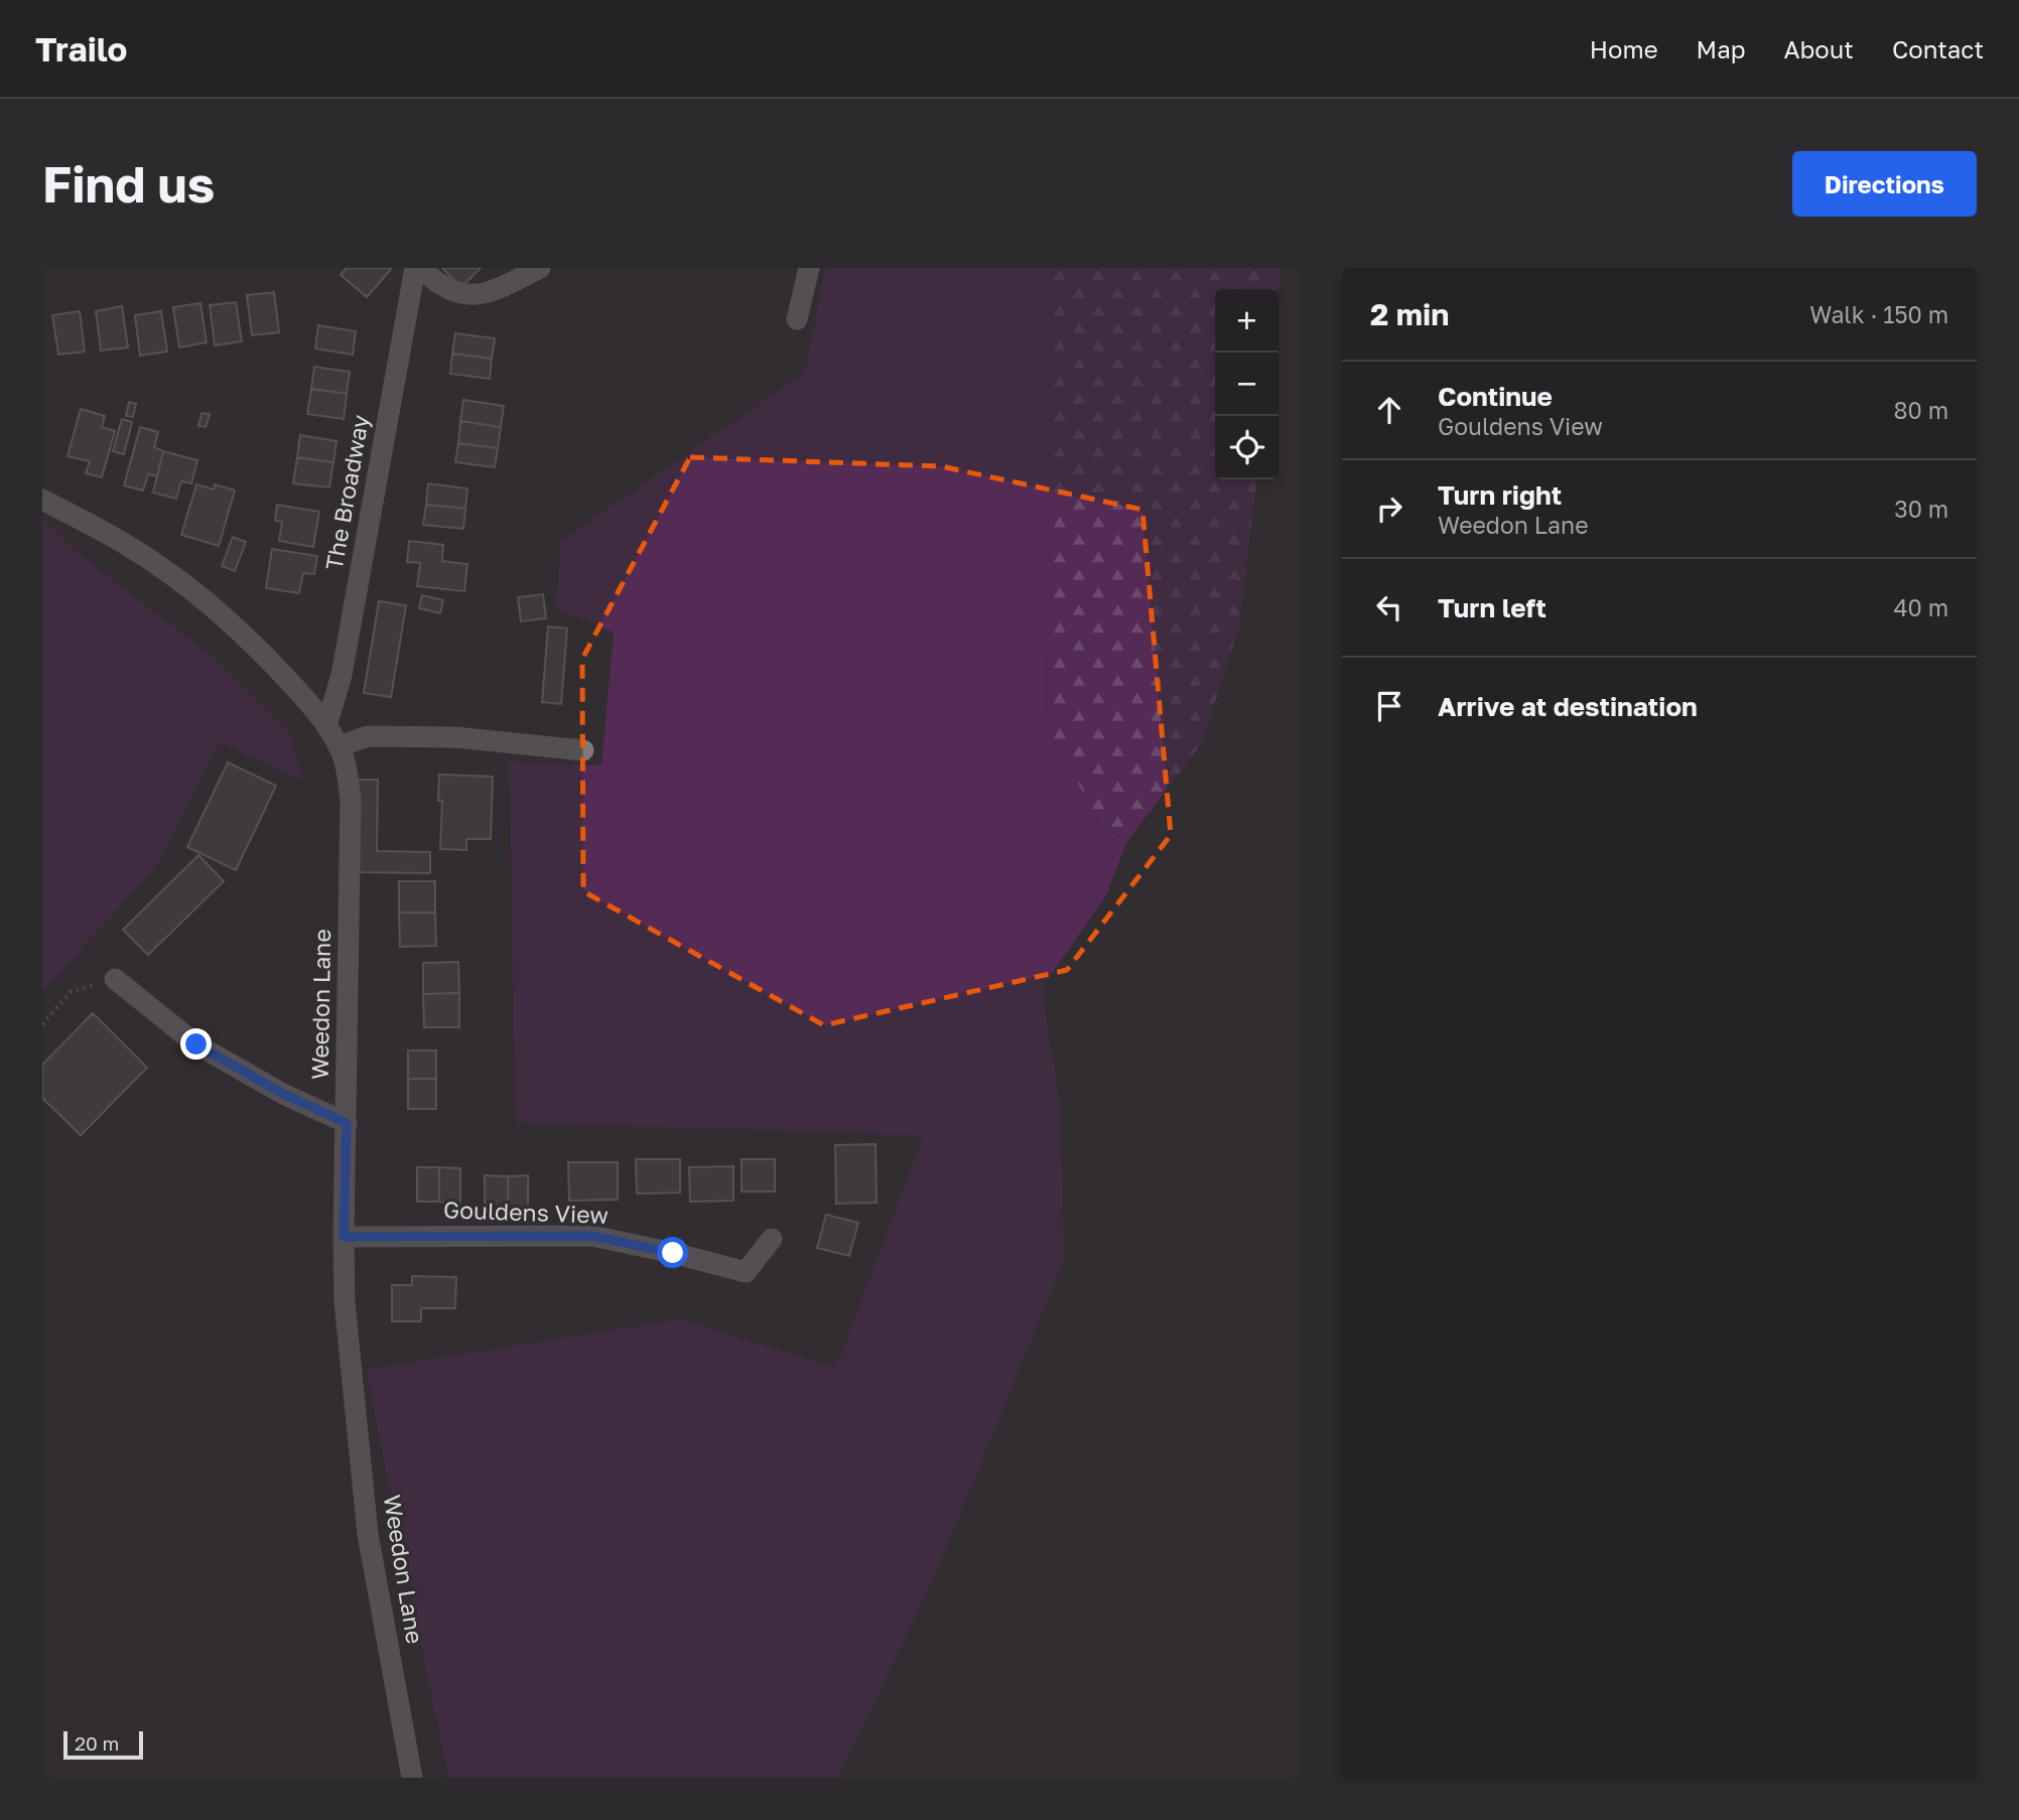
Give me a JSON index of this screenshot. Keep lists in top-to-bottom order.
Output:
{
  "streets": {
    "street": ["The Broadway", "Weedon Lane", "Gouldens View"]
  },
  "crossings": [
    ["The Broadway", "Weedon Lane"],
    ["Weedon Lane", "Gouldens View"]
  ],
  "scale_bar": "20 m",
  "page": {
    "header": "Trailo",
    "nav": [
      "Home",
      "Map",
      "About",
      "Contact"
    ],
    "buttons": "Directions",
    "title": "Find us",
    "heading": ["2 min", "Walk · 150 m"],
    "map_buttons": ["+", "−"],
    "list": [
      ["Continue", "Gouldens View", "80 m"],
      ["Turn right", "Weedon Lane", "30 m"],
      ["Turn left", "40 m"],
      "Arrive at destination"
    ],
    "scale": "20 m"
  }
}
